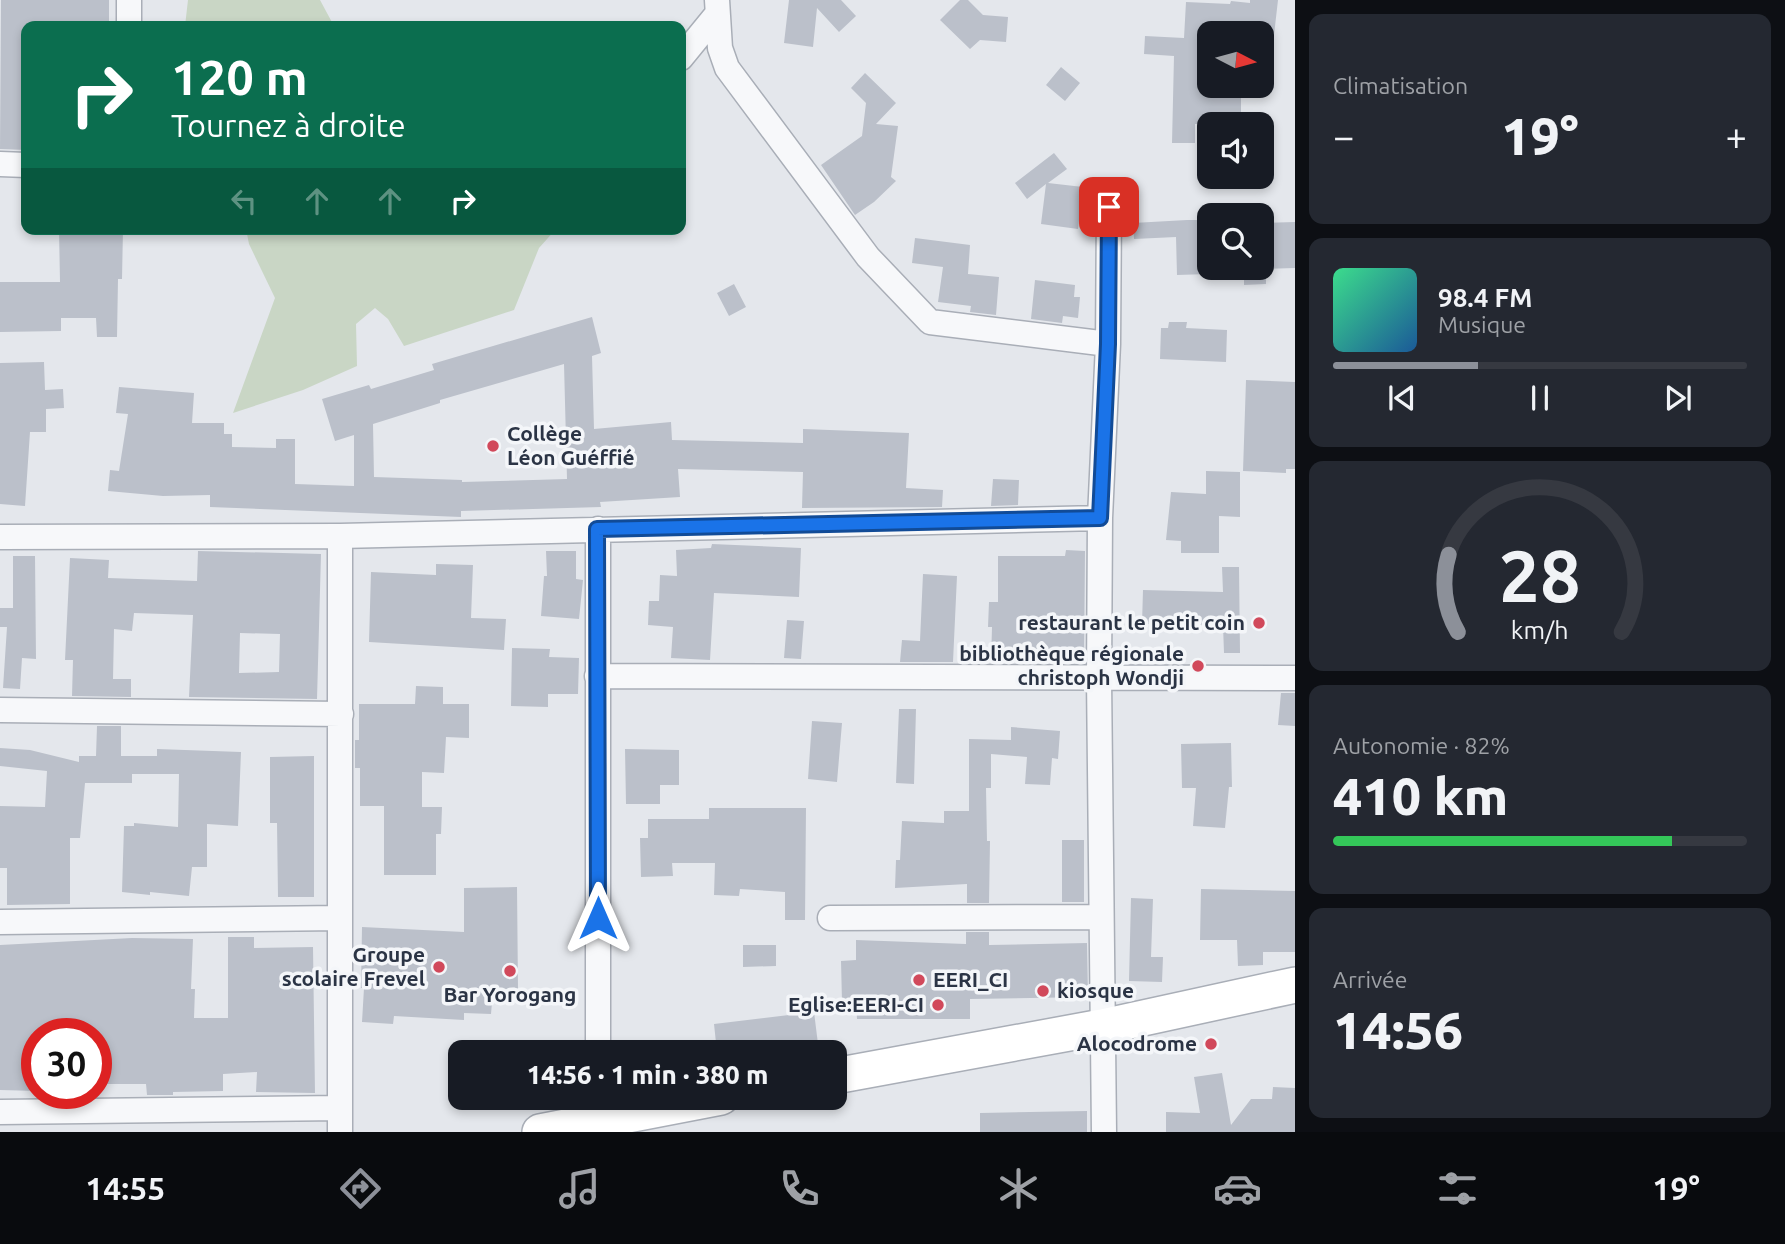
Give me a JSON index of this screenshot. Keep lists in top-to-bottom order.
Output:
{
  "places": [
    "Collège Léon Guéffié",
    "restaurant le petit coin",
    "bibliothèque régionale christoph Wondji",
    "Groupe scolaire Frevel",
    "Bar Yorogang",
    "EERI_CI",
    "kiosque",
    "Eglise:EERI-CI",
    "Alocodrome"
  ],
  "north": "right",
  "page": {
    "tile": [
      "Climatisation",
      ["Autonomie · 82%", "410 km"],
      ["Arrivée", "14:56"]
    ],
    "turn": ["120 m", "Tournez à droite"],
    "heat": ["−", "19°", "+"],
    "song": ["98.4 FM", "Musique"],
    "limit": "30",
    "trip": "14:56 · 1 min · 380 m",
    "tabs": ["14:55", "19°"],
    "gauge": ["28", "km/h"]
  }
}
